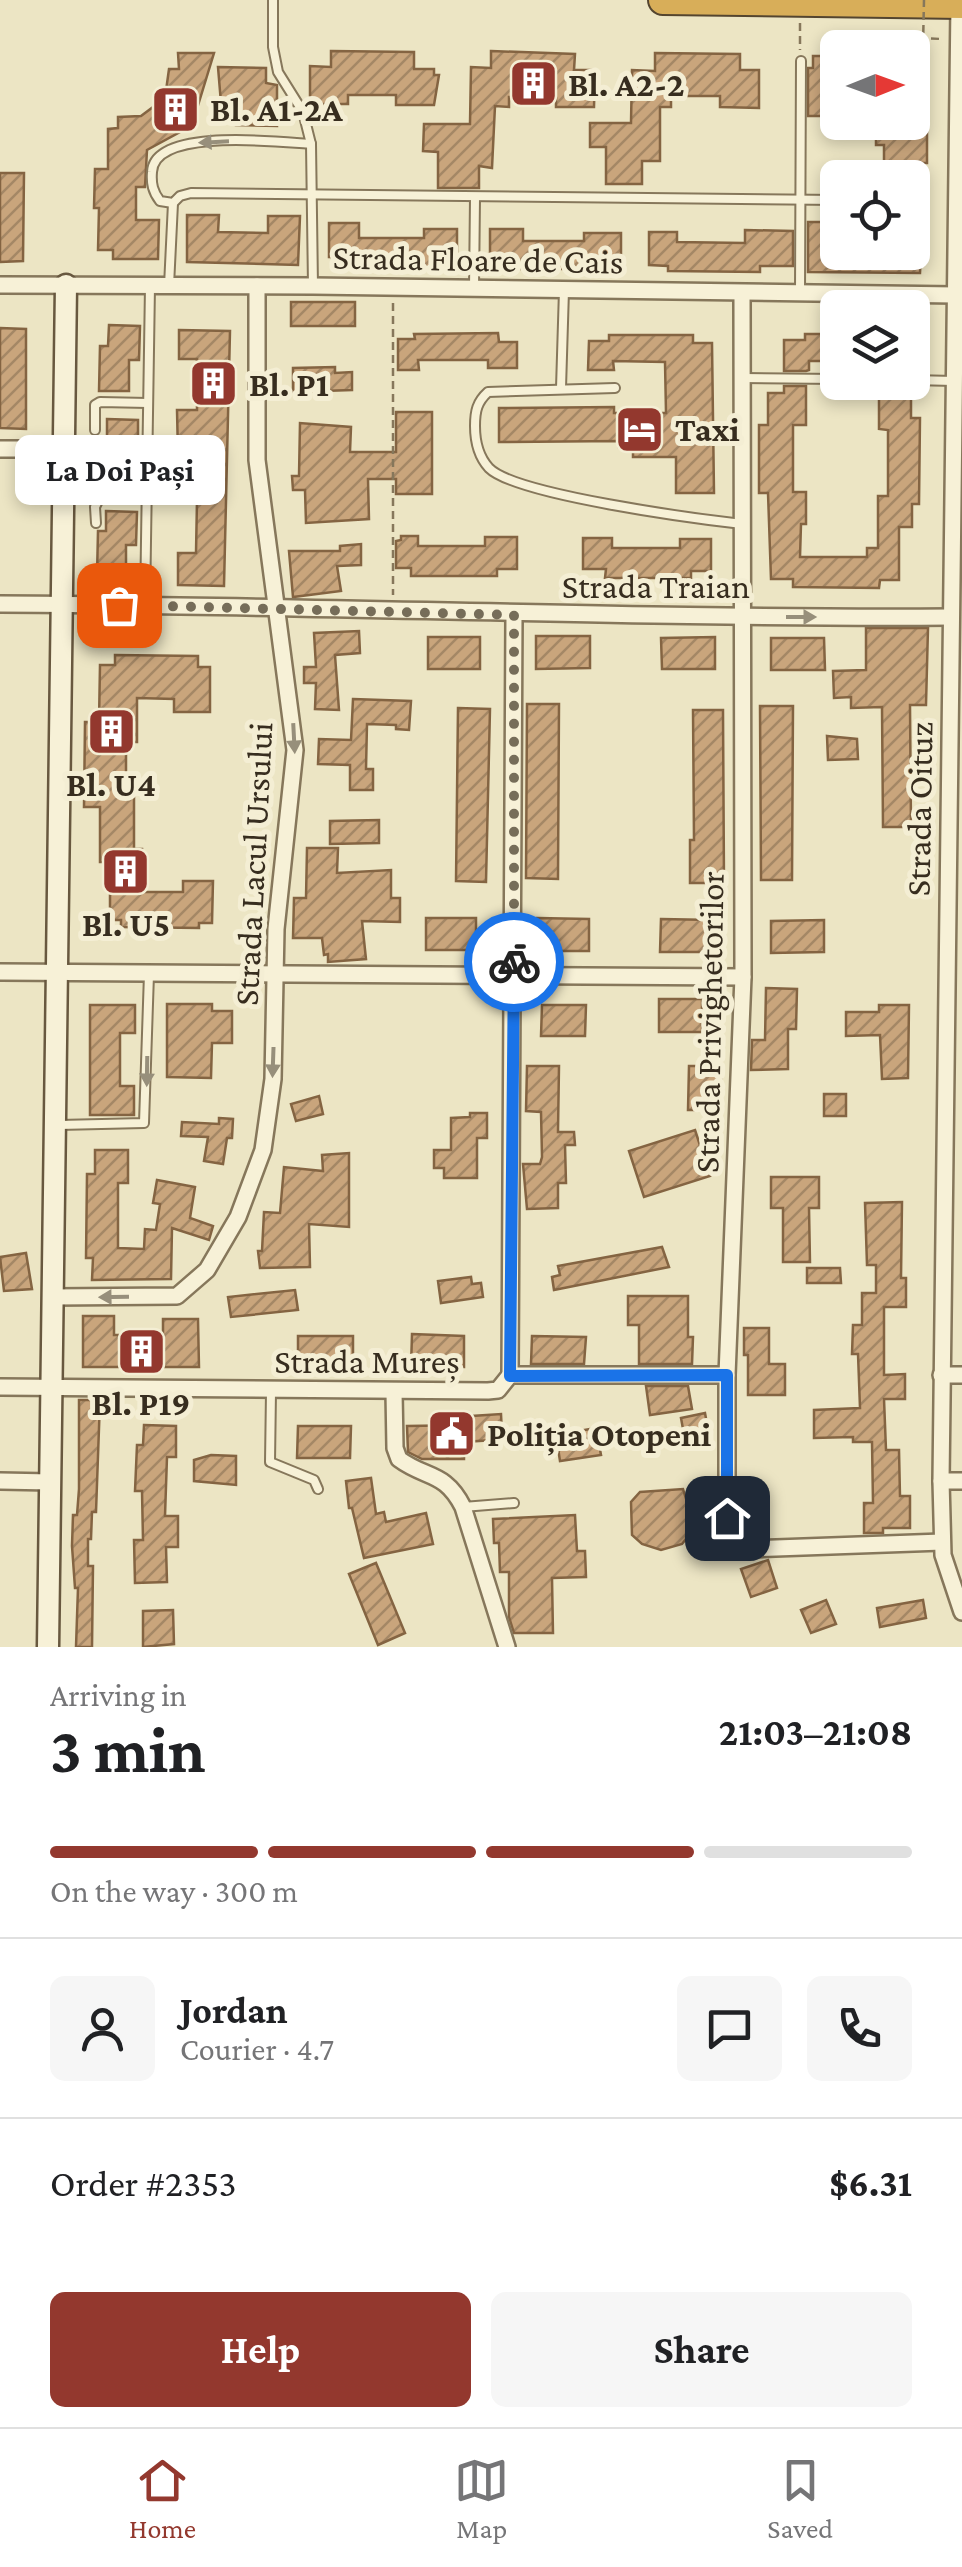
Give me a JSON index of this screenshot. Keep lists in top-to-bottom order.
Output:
{
  "streets": {
    "street": [
      "Strada Floare de Cais",
      "Strada Traian",
      "Strada Oituz",
      "Strada Lacul Ursului",
      "Strada Privighetorilor",
      "Strada Mureș"
    ]
  },
  "crossings": [
    ["Strada Floare de Cais", "Strada Oituz"],
    ["Strada Floare de Cais", "Strada Lacul Ursului"],
    ["Strada Floare de Cais", "Strada Privighetorilor"],
    ["Strada Traian", "Strada Oituz"],
    ["Strada Traian", "Strada Lacul Ursului"],
    ["Strada Traian", "Strada Privighetorilor"],
    ["Strada Oituz", "Strada Privighetorilor"],
    ["Strada Privighetorilor", "Strada Mureș"]
  ],
  "one_way": ["Strada Lacul Ursului"],
  "places": {
    "building": [
      "Bl. A2-2",
      "Bl. A1-2A",
      "Bl. P1",
      "Bl. U4",
      "Bl. U5",
      "Bl. P19"
    ],
    "hotel": ["Taxi"],
    "other": ["La Doi Pași"],
    "public building": ["Poliția Otopeni"]
  },
  "north": "right",
  "page": {
    "bubble": "La Doi Pași",
    "heading": ["3 min", "Arriving in", "21:03–21:08"],
    "panel": [
      "Jordan",
      "Courier · 4.7",
      "Order #2353",
      "$6.31"
    ],
    "bar": "On the way · 300 m",
    "buttons": ["Help", "Share"],
    "tabs": ["Home", "Map", "Saved"]
  }
}
